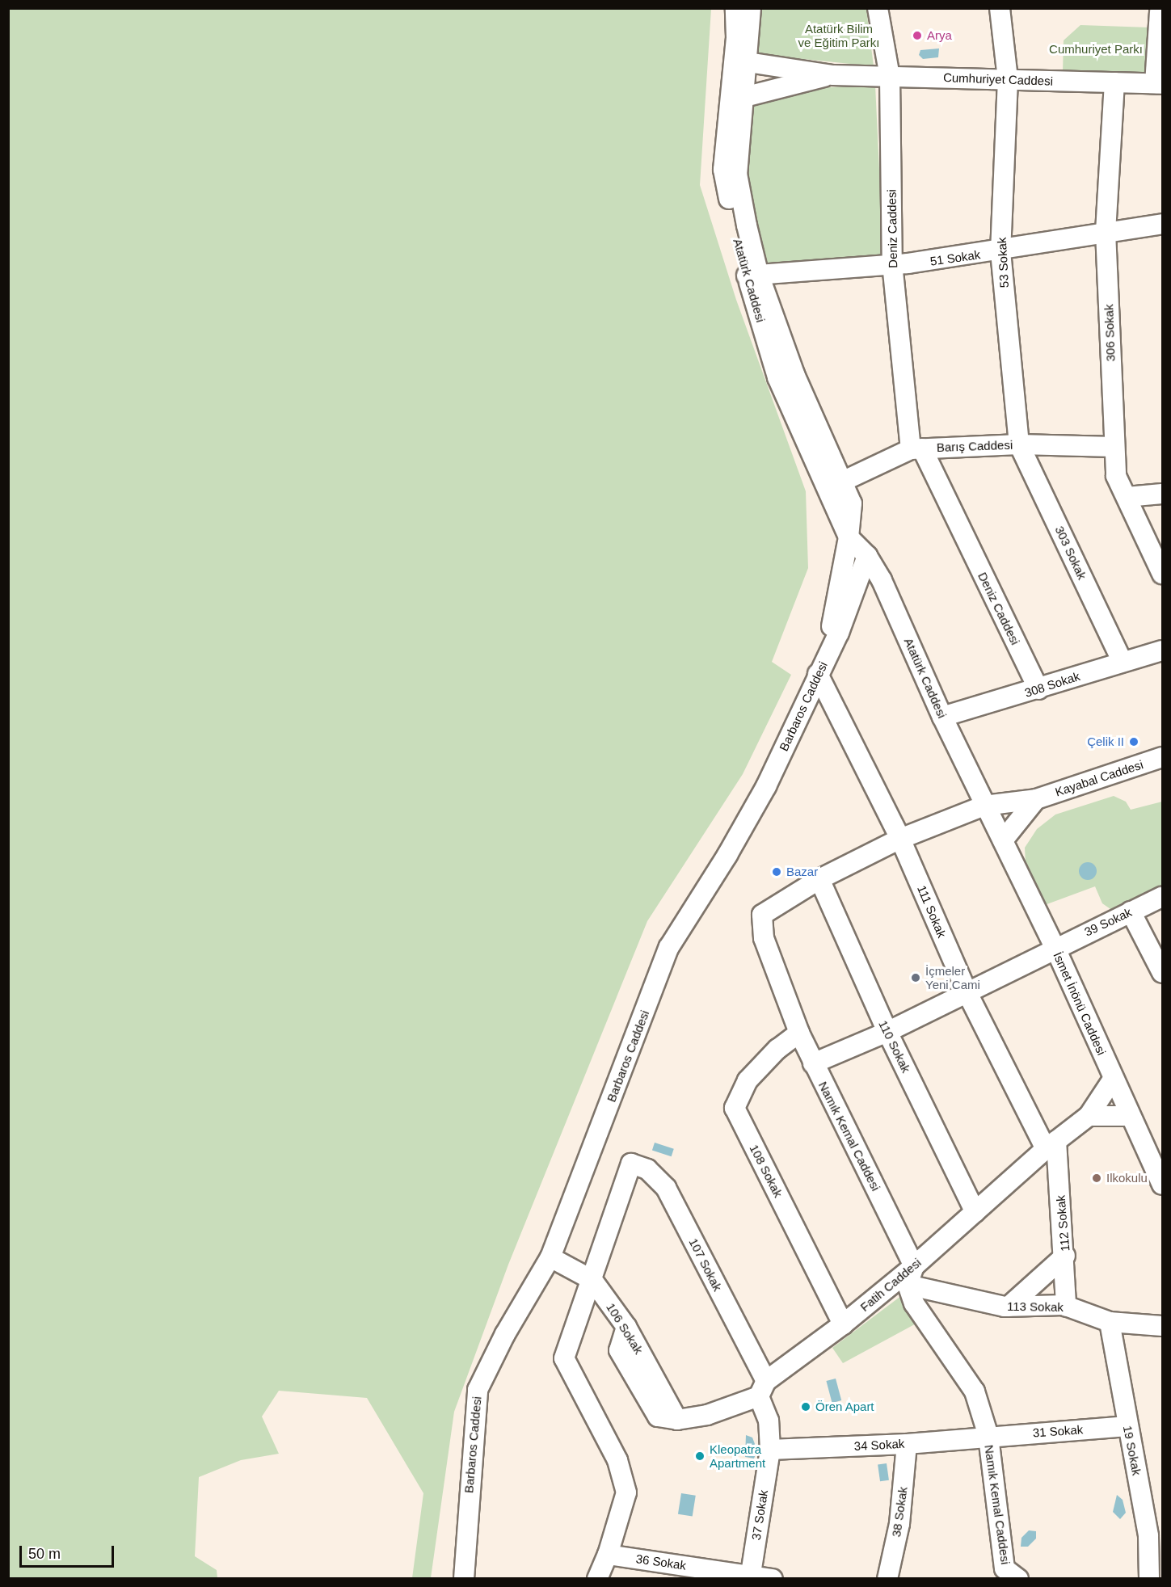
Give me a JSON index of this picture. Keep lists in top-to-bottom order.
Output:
{
  "streets": {
    "street": [
      "Cumhuriyet Caddesi",
      "Deniz Caddesi",
      "51 Sokak",
      "53 Sokak",
      "Atatürk Caddesi",
      "306 Sokak",
      "Barış Caddesi",
      "303 Sokak",
      "308 Sokak",
      "Barbaros Caddesi",
      "Kayabal Caddesi",
      "111 Sokak",
      "39 Sokak",
      "İsmet İnönü Caddesi",
      "110 Sokak",
      "Namık Kemal Caddesi",
      "108 Sokak",
      "112 Sokak",
      "107 Sokak",
      "Fatih Caddesi",
      "113 Sokak",
      "106 Sokak",
      "31 Sokak",
      "34 Sokak",
      "19 Sokak",
      "38 Sokak",
      "37 Sokak",
      "36 Sokak"
    ]
  },
  "crossings": [
    ["Cumhuriyet Caddesi", "Deniz Caddesi"],
    ["Cumhuriyet Caddesi", "53 Sokak"],
    ["Cumhuriyet Caddesi", "Atatürk Caddesi"],
    ["Cumhuriyet Caddesi", "306 Sokak"],
    ["Deniz Caddesi", "51 Sokak"],
    ["Deniz Caddesi", "Barış Caddesi"],
    ["Deniz Caddesi", "308 Sokak"],
    ["51 Sokak", "53 Sokak"],
    ["51 Sokak", "Atatürk Caddesi"],
    ["51 Sokak", "306 Sokak"],
    ["53 Sokak", "Barış Caddesi"],
    ["53 Sokak", "303 Sokak"],
    ["Atatürk Caddesi", "Barış Caddesi"],
    ["Atatürk Caddesi", "308 Sokak"],
    ["Atatürk Caddesi", "Barbaros Caddesi"],
    ["Atatürk Caddesi", "Kayabal Caddesi"],
    ["Atatürk Caddesi", "111 Sokak"],
    ["Atatürk Caddesi", "İsmet İnönü Caddesi"],
    ["Atatürk Caddesi", "Namık Kemal Caddesi"],
    ["306 Sokak", "Barış Caddesi"],
    ["Barış Caddesi", "303 Sokak"],
    ["303 Sokak", "308 Sokak"],
    ["Barbaros Caddesi", "111 Sokak"],
    ["Barbaros Caddesi", "106 Sokak"],
    ["Kayabal Caddesi", "Namık Kemal Caddesi"],
    ["111 Sokak", "39 Sokak"],
    ["111 Sokak", "Namık Kemal Caddesi"],
    ["111 Sokak", "112 Sokak"],
    ["111 Sokak", "Fatih Caddesi"],
    ["39 Sokak", "İsmet İnönü Caddesi"],
    ["39 Sokak", "110 Sokak"],
    ["39 Sokak", "Namık Kemal Caddesi"],
    ["İsmet İnönü Caddesi", "Fatih Caddesi"],
    ["110 Sokak", "Namık Kemal Caddesi"],
    ["110 Sokak", "Fatih Caddesi"],
    ["Namık Kemal Caddesi", "108 Sokak"],
    ["Namık Kemal Caddesi", "Fatih Caddesi"],
    ["Namık Kemal Caddesi", "113 Sokak"],
    ["Namık Kemal Caddesi", "31 Sokak"],
    ["Namık Kemal Caddesi", "34 Sokak"],
    ["108 Sokak", "Fatih Caddesi"],
    ["112 Sokak", "Fatih Caddesi"],
    ["112 Sokak", "113 Sokak"],
    ["107 Sokak", "Fatih Caddesi"],
    ["107 Sokak", "106 Sokak"],
    ["107 Sokak", "37 Sokak"],
    ["Fatih Caddesi", "106 Sokak"],
    ["Fatih Caddesi", "37 Sokak"],
    ["113 Sokak", "19 Sokak"],
    ["31 Sokak", "34 Sokak"],
    ["31 Sokak", "19 Sokak"],
    ["34 Sokak", "38 Sokak"],
    ["34 Sokak", "37 Sokak"],
    ["37 Sokak", "36 Sokak"]
  ],
  "parks": ["Atatürk Bilim ve Eğitim Parkı", "Cumhuriyet Parkı"],
  "places": [
    "Arya",
    "Çelik II",
    "Bazar",
    "İçmeler Yeni Cami",
    "Ilkokulu",
    "Ören Apart",
    "Kleopatra Apartment"
  ],
  "scale_bar": "50 m"
}
